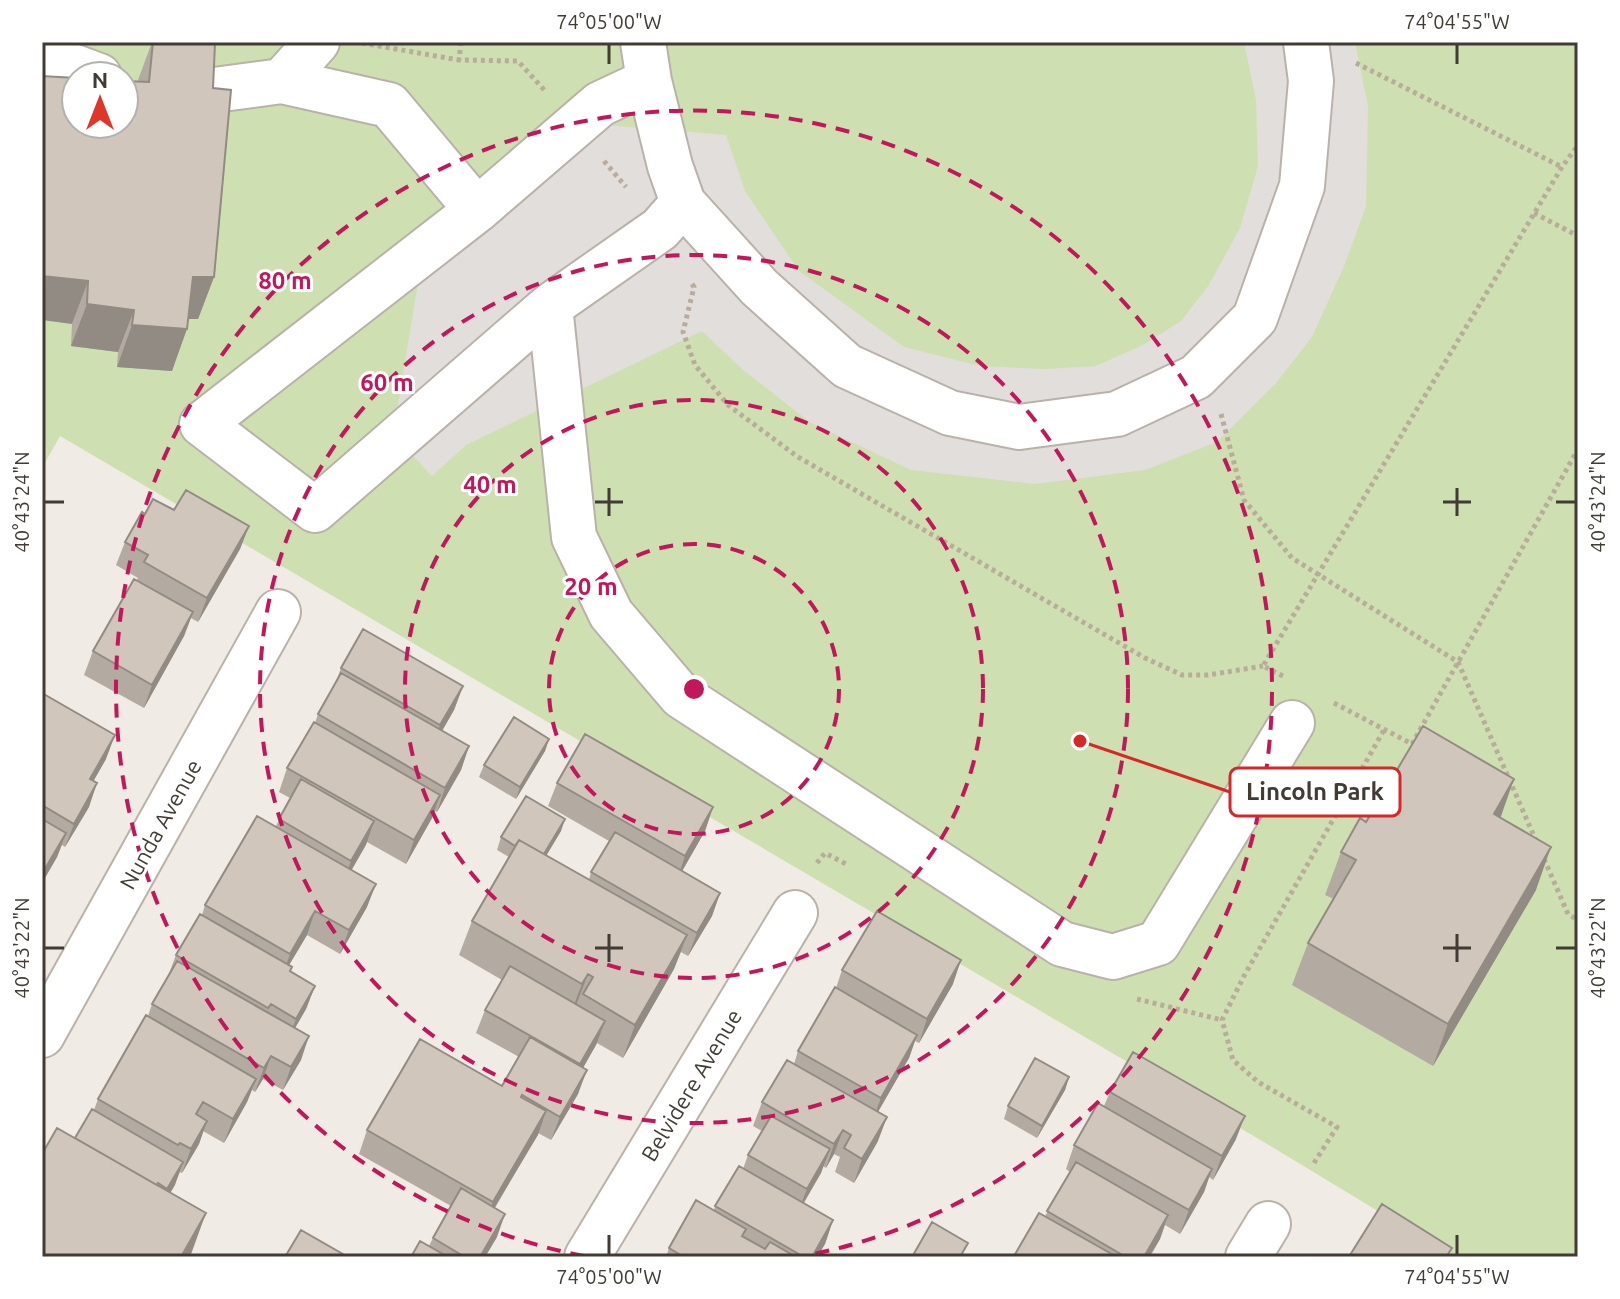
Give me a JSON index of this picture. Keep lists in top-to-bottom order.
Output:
{
  "streets": {
    "street": ["Nunda Avenue", "Belvidere Avenue"]
  },
  "places": ["Lincoln Park"],
  "north": "top",
  "coordinates": [
    "74°05'00\"W",
    "74°04'55\"W",
    "40°43'24\"N",
    "40°43'22\"N"
  ],
  "rings": [
    "80 m",
    "60 m",
    "40 m",
    "20 m"
  ]
}
